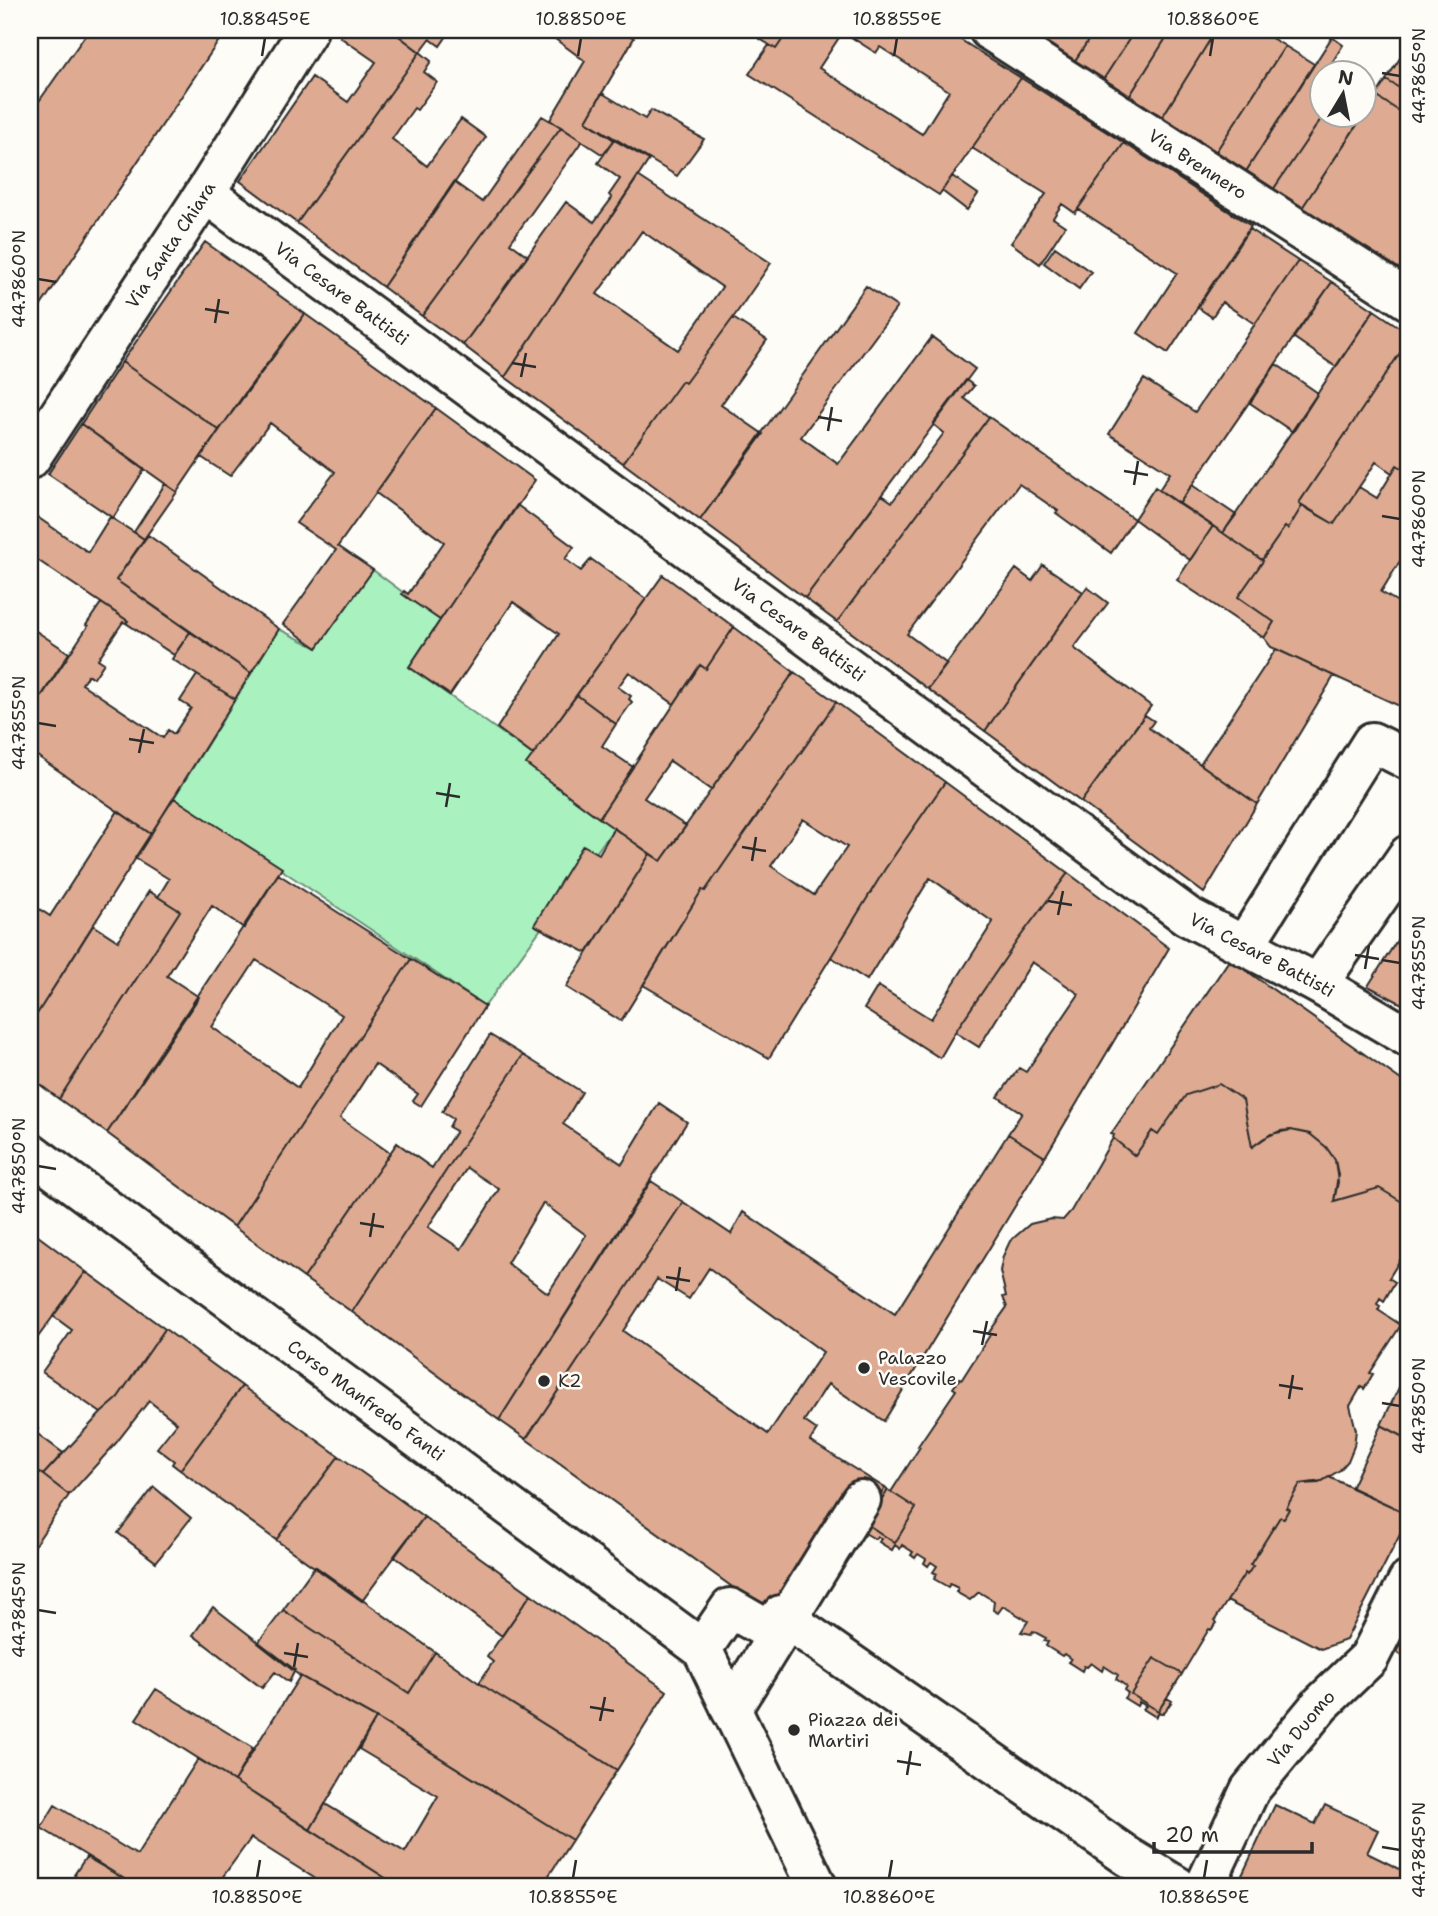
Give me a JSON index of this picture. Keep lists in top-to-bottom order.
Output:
{
  "streets": {
    "street": [
      "Via Brennero",
      "Via Santa Chiara",
      "Via Cesare Battisti",
      "Corso Manfredo Fanti",
      "Via Duomo"
    ]
  },
  "crossings": [
    ["Via Santa Chiara", "Via Cesare Battisti"]
  ],
  "places": ["Palazzo Vescovile", "K2", "Piazza dei Martiri"],
  "scale_bar": "20 m",
  "north": "top",
  "coordinates": [
    "10.8845°E",
    "10.8850°E",
    "10.8855°E",
    "10.8860°E",
    "44.7865°N",
    "44.7860°N",
    "44.7855°N",
    "44.7850°N",
    "44.7845°N",
    "10.8865°E"
  ]
}
